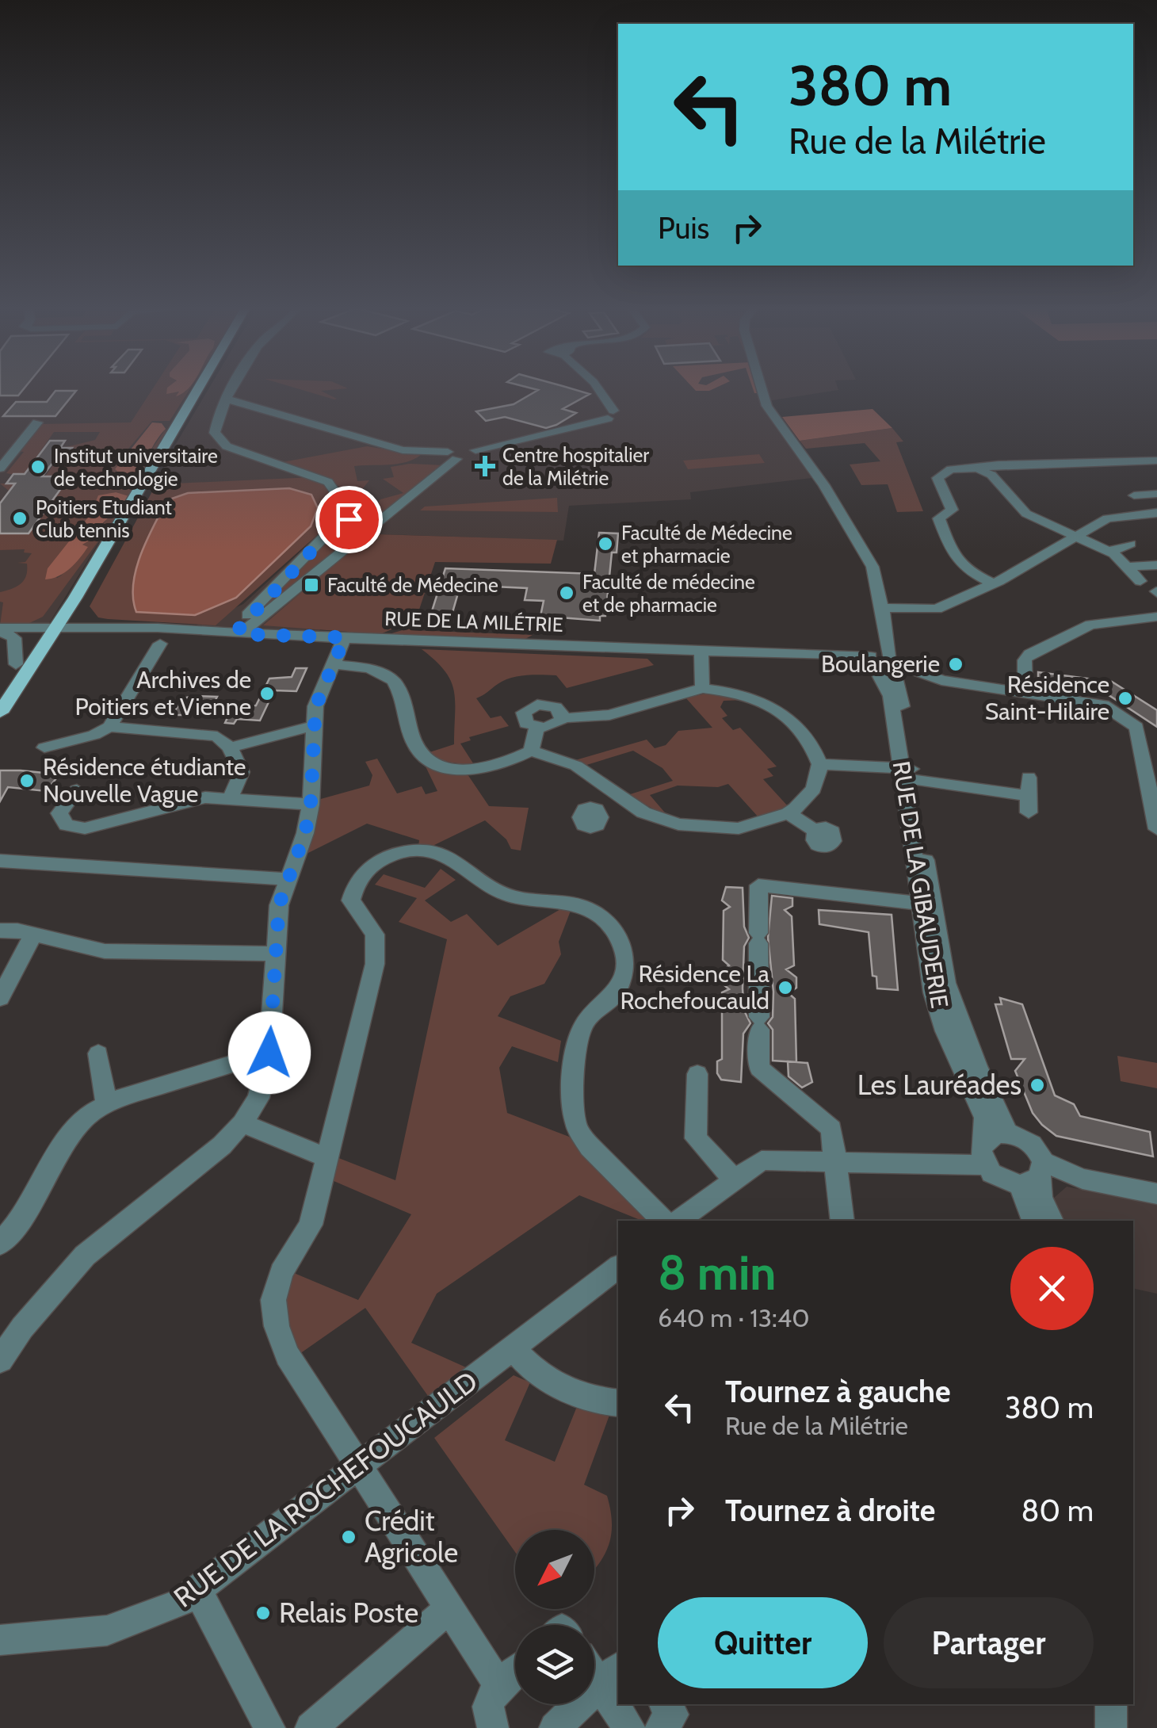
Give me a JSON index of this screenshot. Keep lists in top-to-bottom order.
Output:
{
  "streets": {
    "street": ["RUE DE LA MILÉTRIE", "RUE DE LA GIBAUDERIE", "RUE DE LA ROCHEFOUCAULD"]
  },
  "crossings": [
    ["RUE DE LA MILÉTRIE", "RUE DE LA GIBAUDERIE"]
  ],
  "places": {
    "health": ["Centre hospitalier de la Milétrie"],
    "other": [
      "Institut universitaire de technologie",
      "Poitiers Etudiant Club tennis",
      "Faculté de Médecine et pharmacie",
      "Faculté de médecine et de pharmacie",
      "Boulangerie",
      "Archives de Poitiers et Vienne",
      "Résidence Saint-Hilaire",
      "Résidence étudiante Nouvelle Vague",
      "Résidence La Rochefoucauld",
      "Les Lauréades",
      "Crédit Agricole",
      "Relais Poste"
    ],
    "transit": ["Faculté de Médecine"]
  },
  "north": "bottom left",
  "page": {
    "turn": ["380 m", "Rue de la Milétrie"],
    "then": "Puis",
    "heading": ["8 min", "640 m · 13:40"],
    "list": [
      {
        "name": "Tournez à gauche",
        "note": "Rue de la Milétrie",
        "value": "380 m"
      },
      {
        "name": "Tournez à droite",
        "value": "80 m"
      }
    ],
    "buttons": ["Quitter", "Partager"]
  }
}
